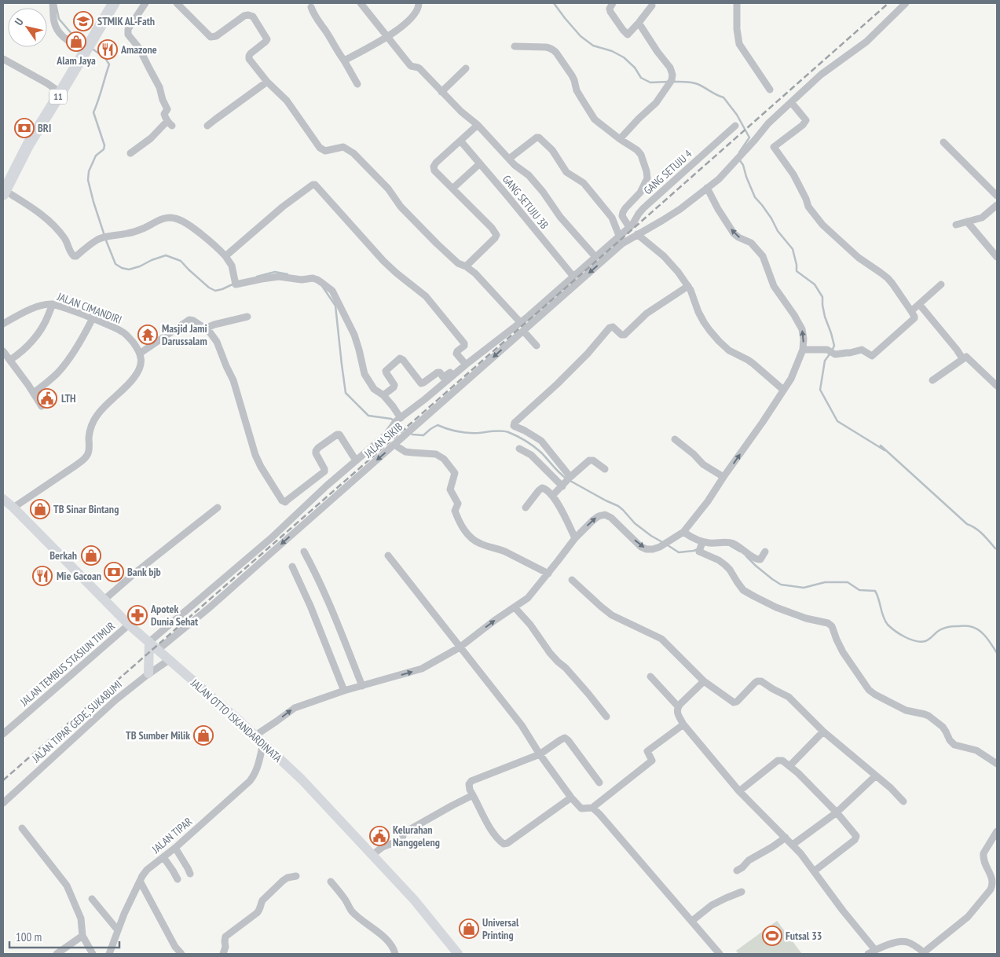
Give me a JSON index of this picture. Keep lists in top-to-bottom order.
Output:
{
  "streets": {
    "highway": ["11"],
    "main road": ["JALAN OTTO ISKANDARDINATA"],
    "street": [
      "GANG SETUJU 4",
      "GANG SETUJU 3B",
      "JALAN CIMANDIRI",
      "JALAN SIKIB",
      "JALAN TEMBUS STASIUN TIMUR",
      "JALAN TIPAR GEDE, SUKABUMI",
      "JALAN TIPAR"
    ]
  },
  "crossings": [
    ["GANG SETUJU 4", "JALAN SIKIB"],
    ["JALAN SIKIB", "JALAN OTTO ISKANDARDINATA"],
    ["JALAN TEMBUS STASIUN TIMUR", "JALAN OTTO ISKANDARDINATA"],
    ["JALAN OTTO ISKANDARDINATA", "JALAN TIPAR GEDE, SUKABUMI"],
    ["JALAN OTTO ISKANDARDINATA", "JALAN TIPAR"]
  ],
  "places": {
    "school or university": ["STMIK AL-Fath"],
    "shop": [
      "Alam Jaya",
      "TB Sinar Bintang",
      "Berkah",
      "TB Sumber Milik",
      "Universal Printing"
    ],
    "restaurant": ["Amazone", "Mie Gacoan"],
    "bank": ["BRI", "Bank bjb"],
    "temple": ["Masjid Jami Darussalam"],
    "public building": ["LTH", "Kelurahan Nanggeleng"],
    "pharmacy": ["Apotek Dunia Sehat"],
    "sports": ["Futsal 33"]
  },
  "scale_bar": "100 m",
  "north": "top left"
}
